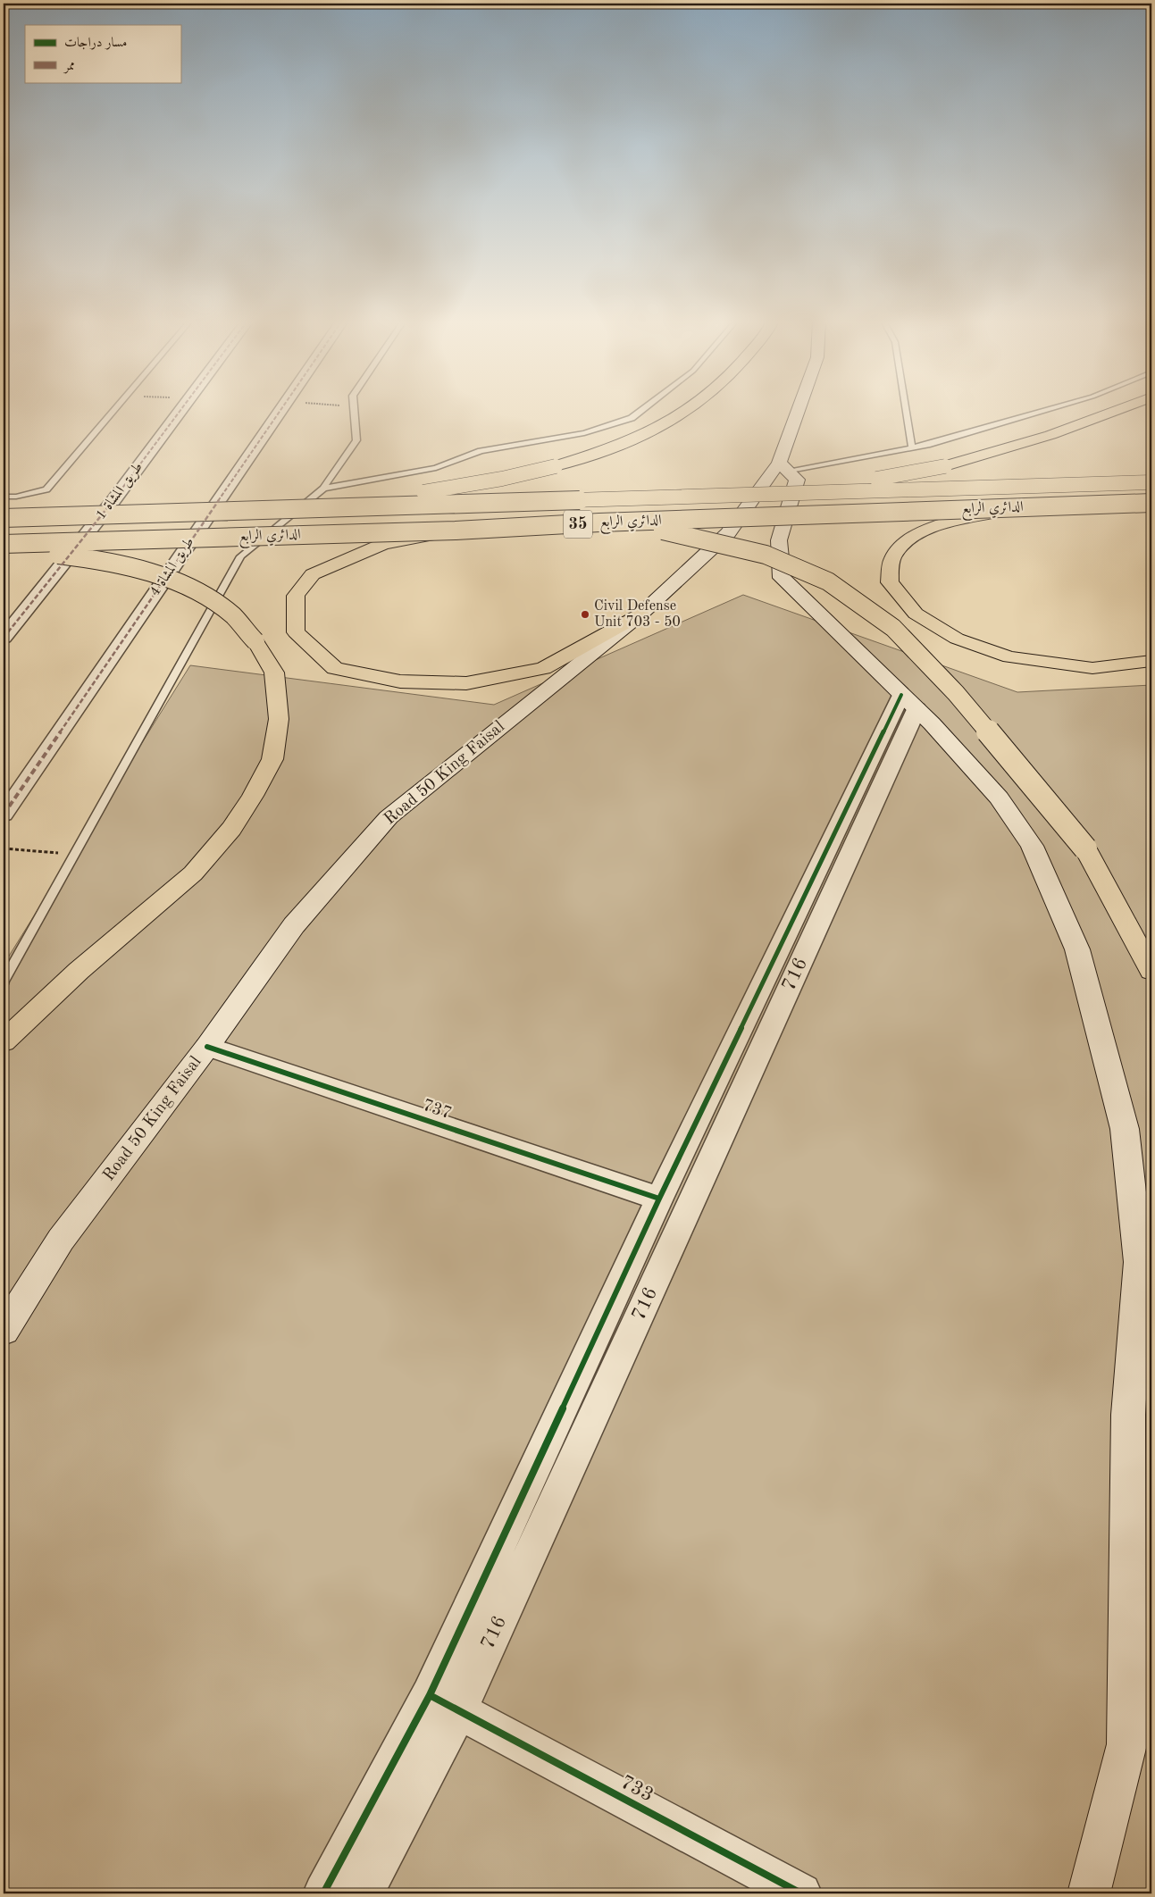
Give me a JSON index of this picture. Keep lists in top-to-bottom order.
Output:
{
  "streets": {
    "highway": ["الدائري الرابع", "35"],
    "main road": ["Road 50 King Faisal"],
    "street": [
      "طريق المشاة 1",
      "طريق المشاة 4",
      "716",
      "737",
      "733"
    ]
  },
  "crossings": [
    ["الدائري الرابع", "Road 50 King Faisal"],
    ["Road 50 King Faisal", "737"],
    ["716", "733"]
  ],
  "places": ["Civil Defense Unit 703 - 50"],
  "legend": ["مسار دراجات", "ممر"]
}
